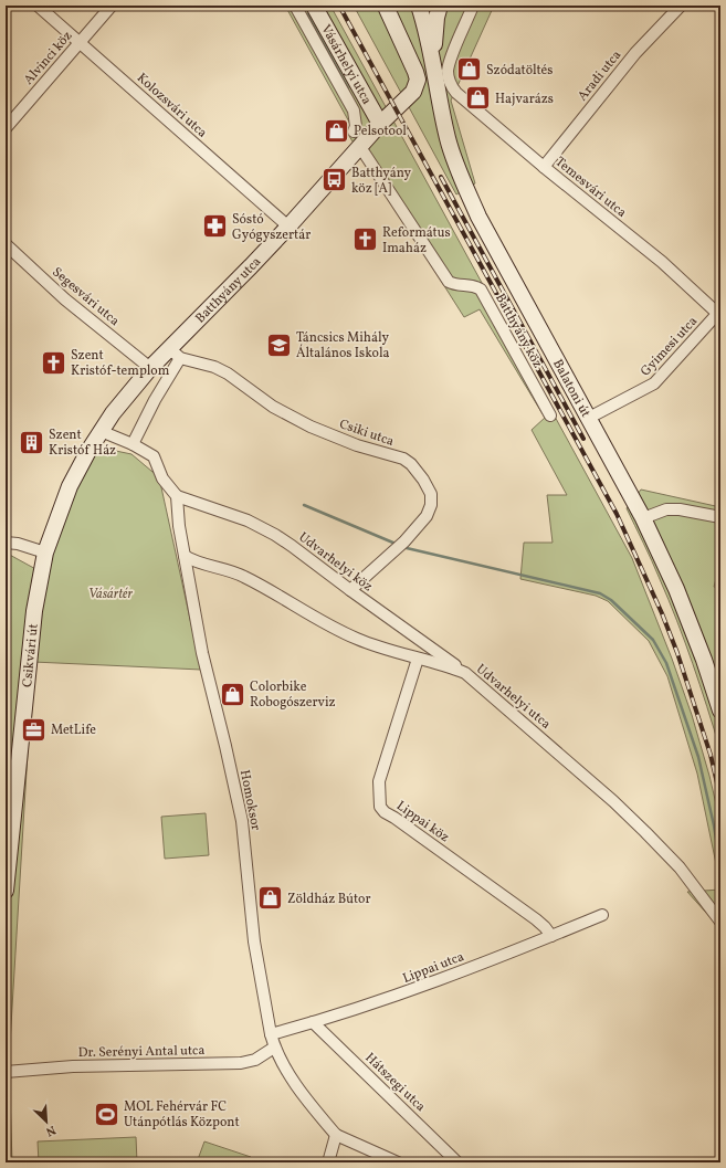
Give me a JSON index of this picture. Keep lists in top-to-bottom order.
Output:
{
  "streets": {
    "street": [
      "Alvinci köz",
      "Vásárhelyi utca",
      "Aradi utca",
      "Kolozsvári utca",
      "Temesvári utca",
      "Batthyány utca",
      "Segesvári utca",
      "Batthyány köz",
      "Gyimesi utca",
      "Balatoni út",
      "Csiki utca",
      "Udvarhelyi köz",
      "Csikvári út",
      "Udvarhelyi utca",
      "Homoksor",
      "Lippai köz",
      "Lippai utca",
      "Dr. Serényi Antal utca",
      "Hátszegi utca"
    ]
  },
  "crossings": [
    ["Alvinci köz", "Kolozsvári utca"],
    ["Vásárhelyi utca", "Batthyány utca"],
    ["Aradi utca", "Temesvári utca"],
    ["Kolozsvári utca", "Batthyány utca"],
    ["Temesvári utca", "Gyimesi utca"],
    ["Batthyány utca", "Segesvári utca"],
    ["Batthyány utca", "Batthyány köz"],
    ["Batthyány utca", "Csiki utca"],
    ["Batthyány utca", "Csikvári út"],
    ["Gyimesi utca", "Balatoni út"],
    ["Csiki utca", "Udvarhelyi köz"],
    ["Udvarhelyi köz", "Udvarhelyi utca"],
    ["Udvarhelyi köz", "Homoksor"],
    ["Udvarhelyi utca", "Homoksor"],
    ["Udvarhelyi utca", "Lippai köz"],
    ["Homoksor", "Lippai utca"],
    ["Homoksor", "Dr. Serényi Antal utca"],
    ["Lippai köz", "Lippai utca"],
    ["Lippai utca", "Hátszegi utca"]
  ],
  "parks": ["Vásártér"],
  "places": {
    "shop": [
      "Szódatöltés",
      "Hajvarázs",
      "Pelsotool",
      "Colorbike Robogószerviz",
      "Zöldház Bútor"
    ],
    "bus stop": ["Batthyány köz [A]"],
    "pharmacy": ["Sóstó Gyógyszertár"],
    "church": ["Református Imaház", "Szent Kristóf-templom"],
    "school or university": ["Táncsics Mihály Általános Iskola"],
    "building": ["Szent Kristóf Ház"],
    "office": ["MetLife"],
    "sports": ["MOL Fehérvár FC Utánpótlás Központ"]
  },
  "north": "bottom right"
}
